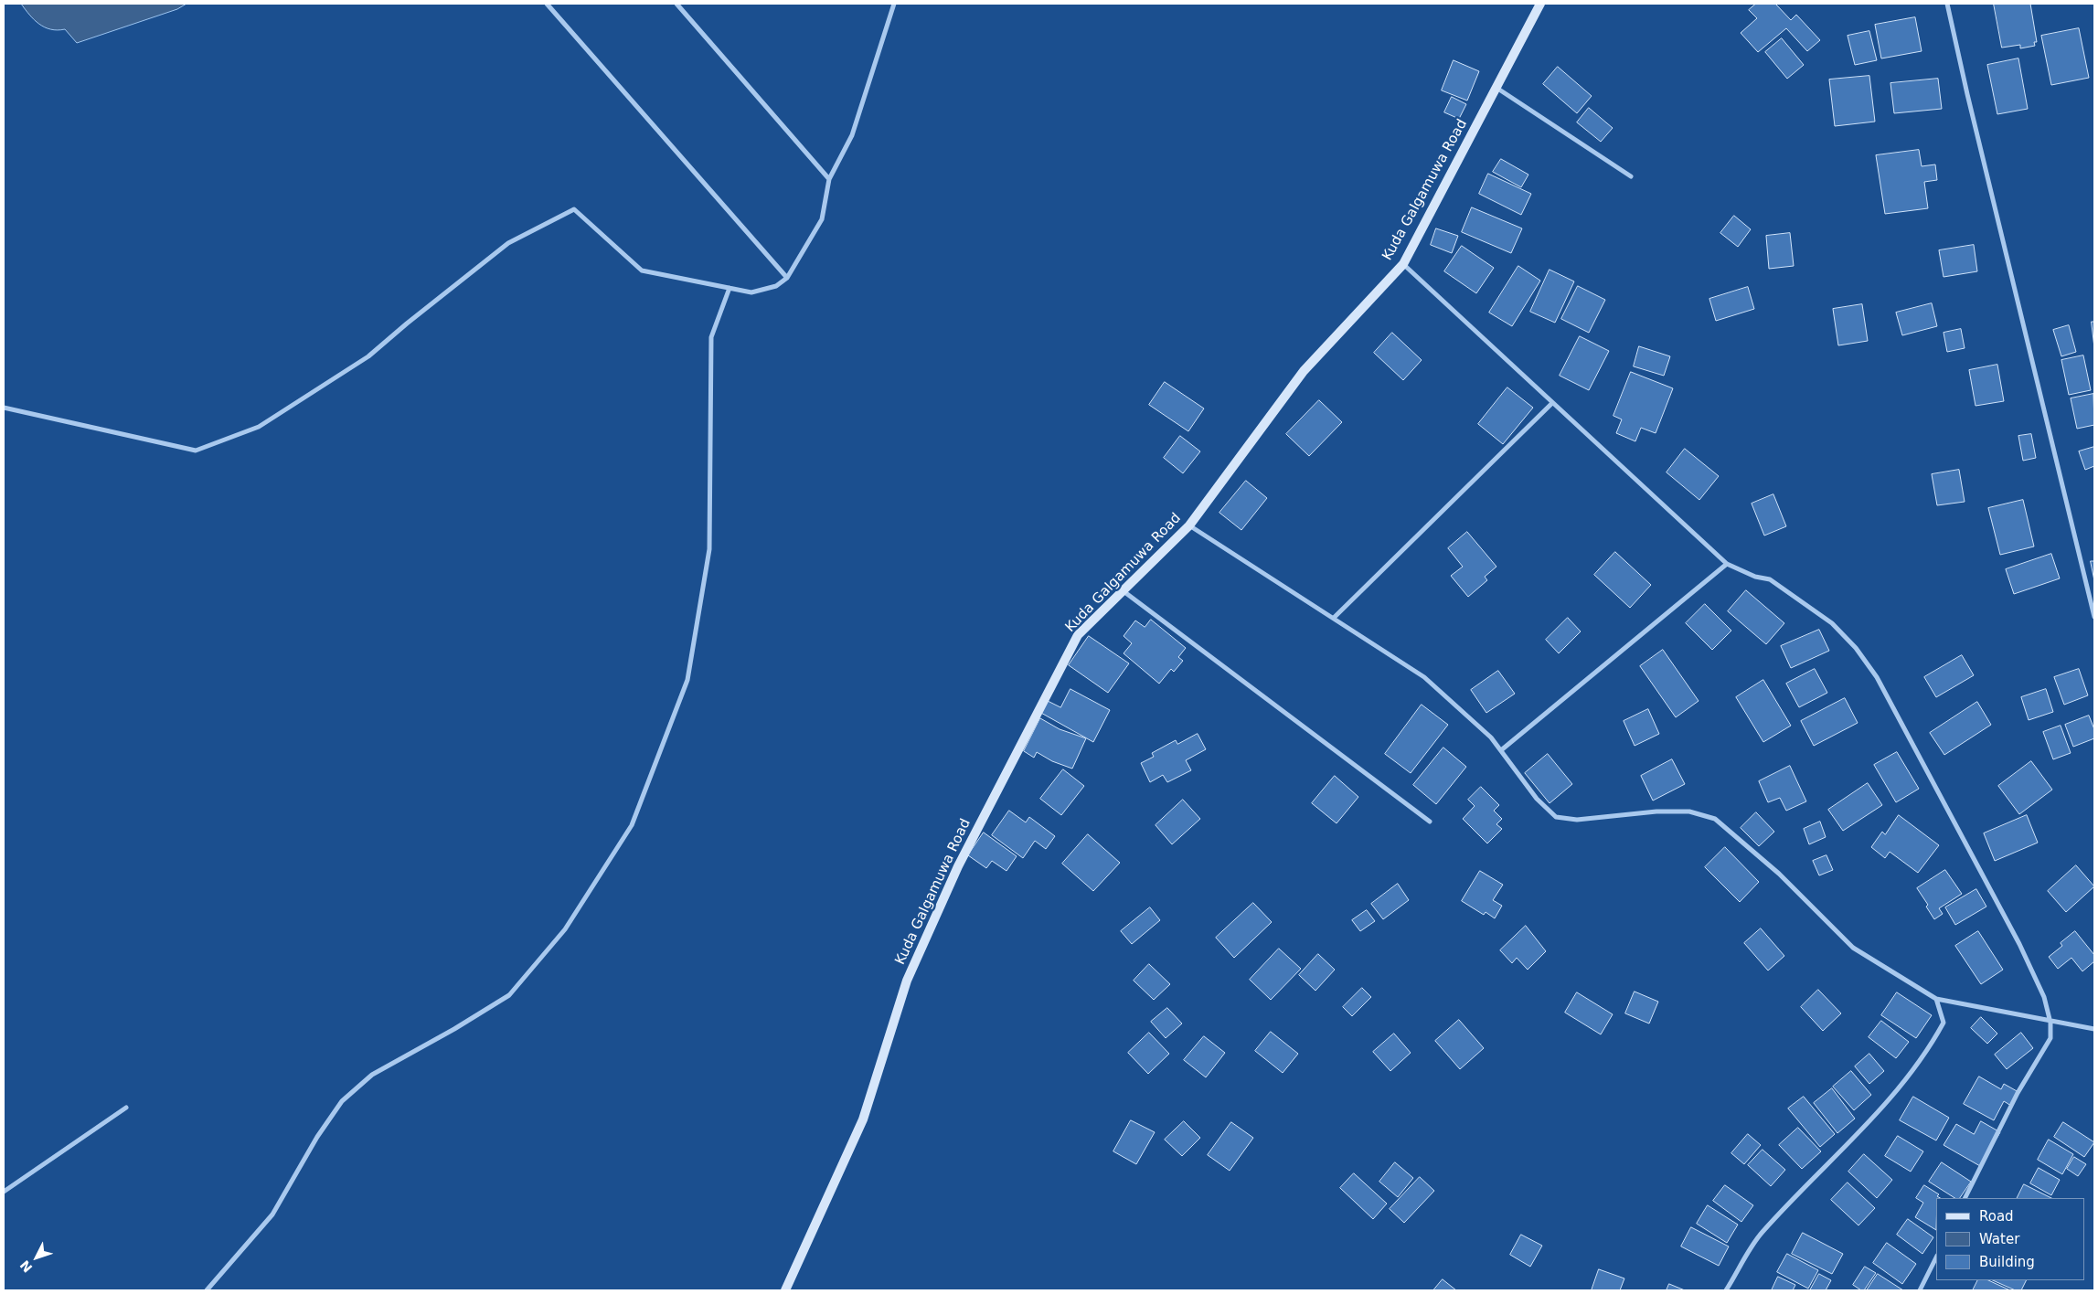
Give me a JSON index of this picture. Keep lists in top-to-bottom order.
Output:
{
  "streets": {
    "street": ["Kuda Galgamuwa Road"]
  },
  "legend": ["Road", "Water", "Building"],
  "north": "bottom left"
}
